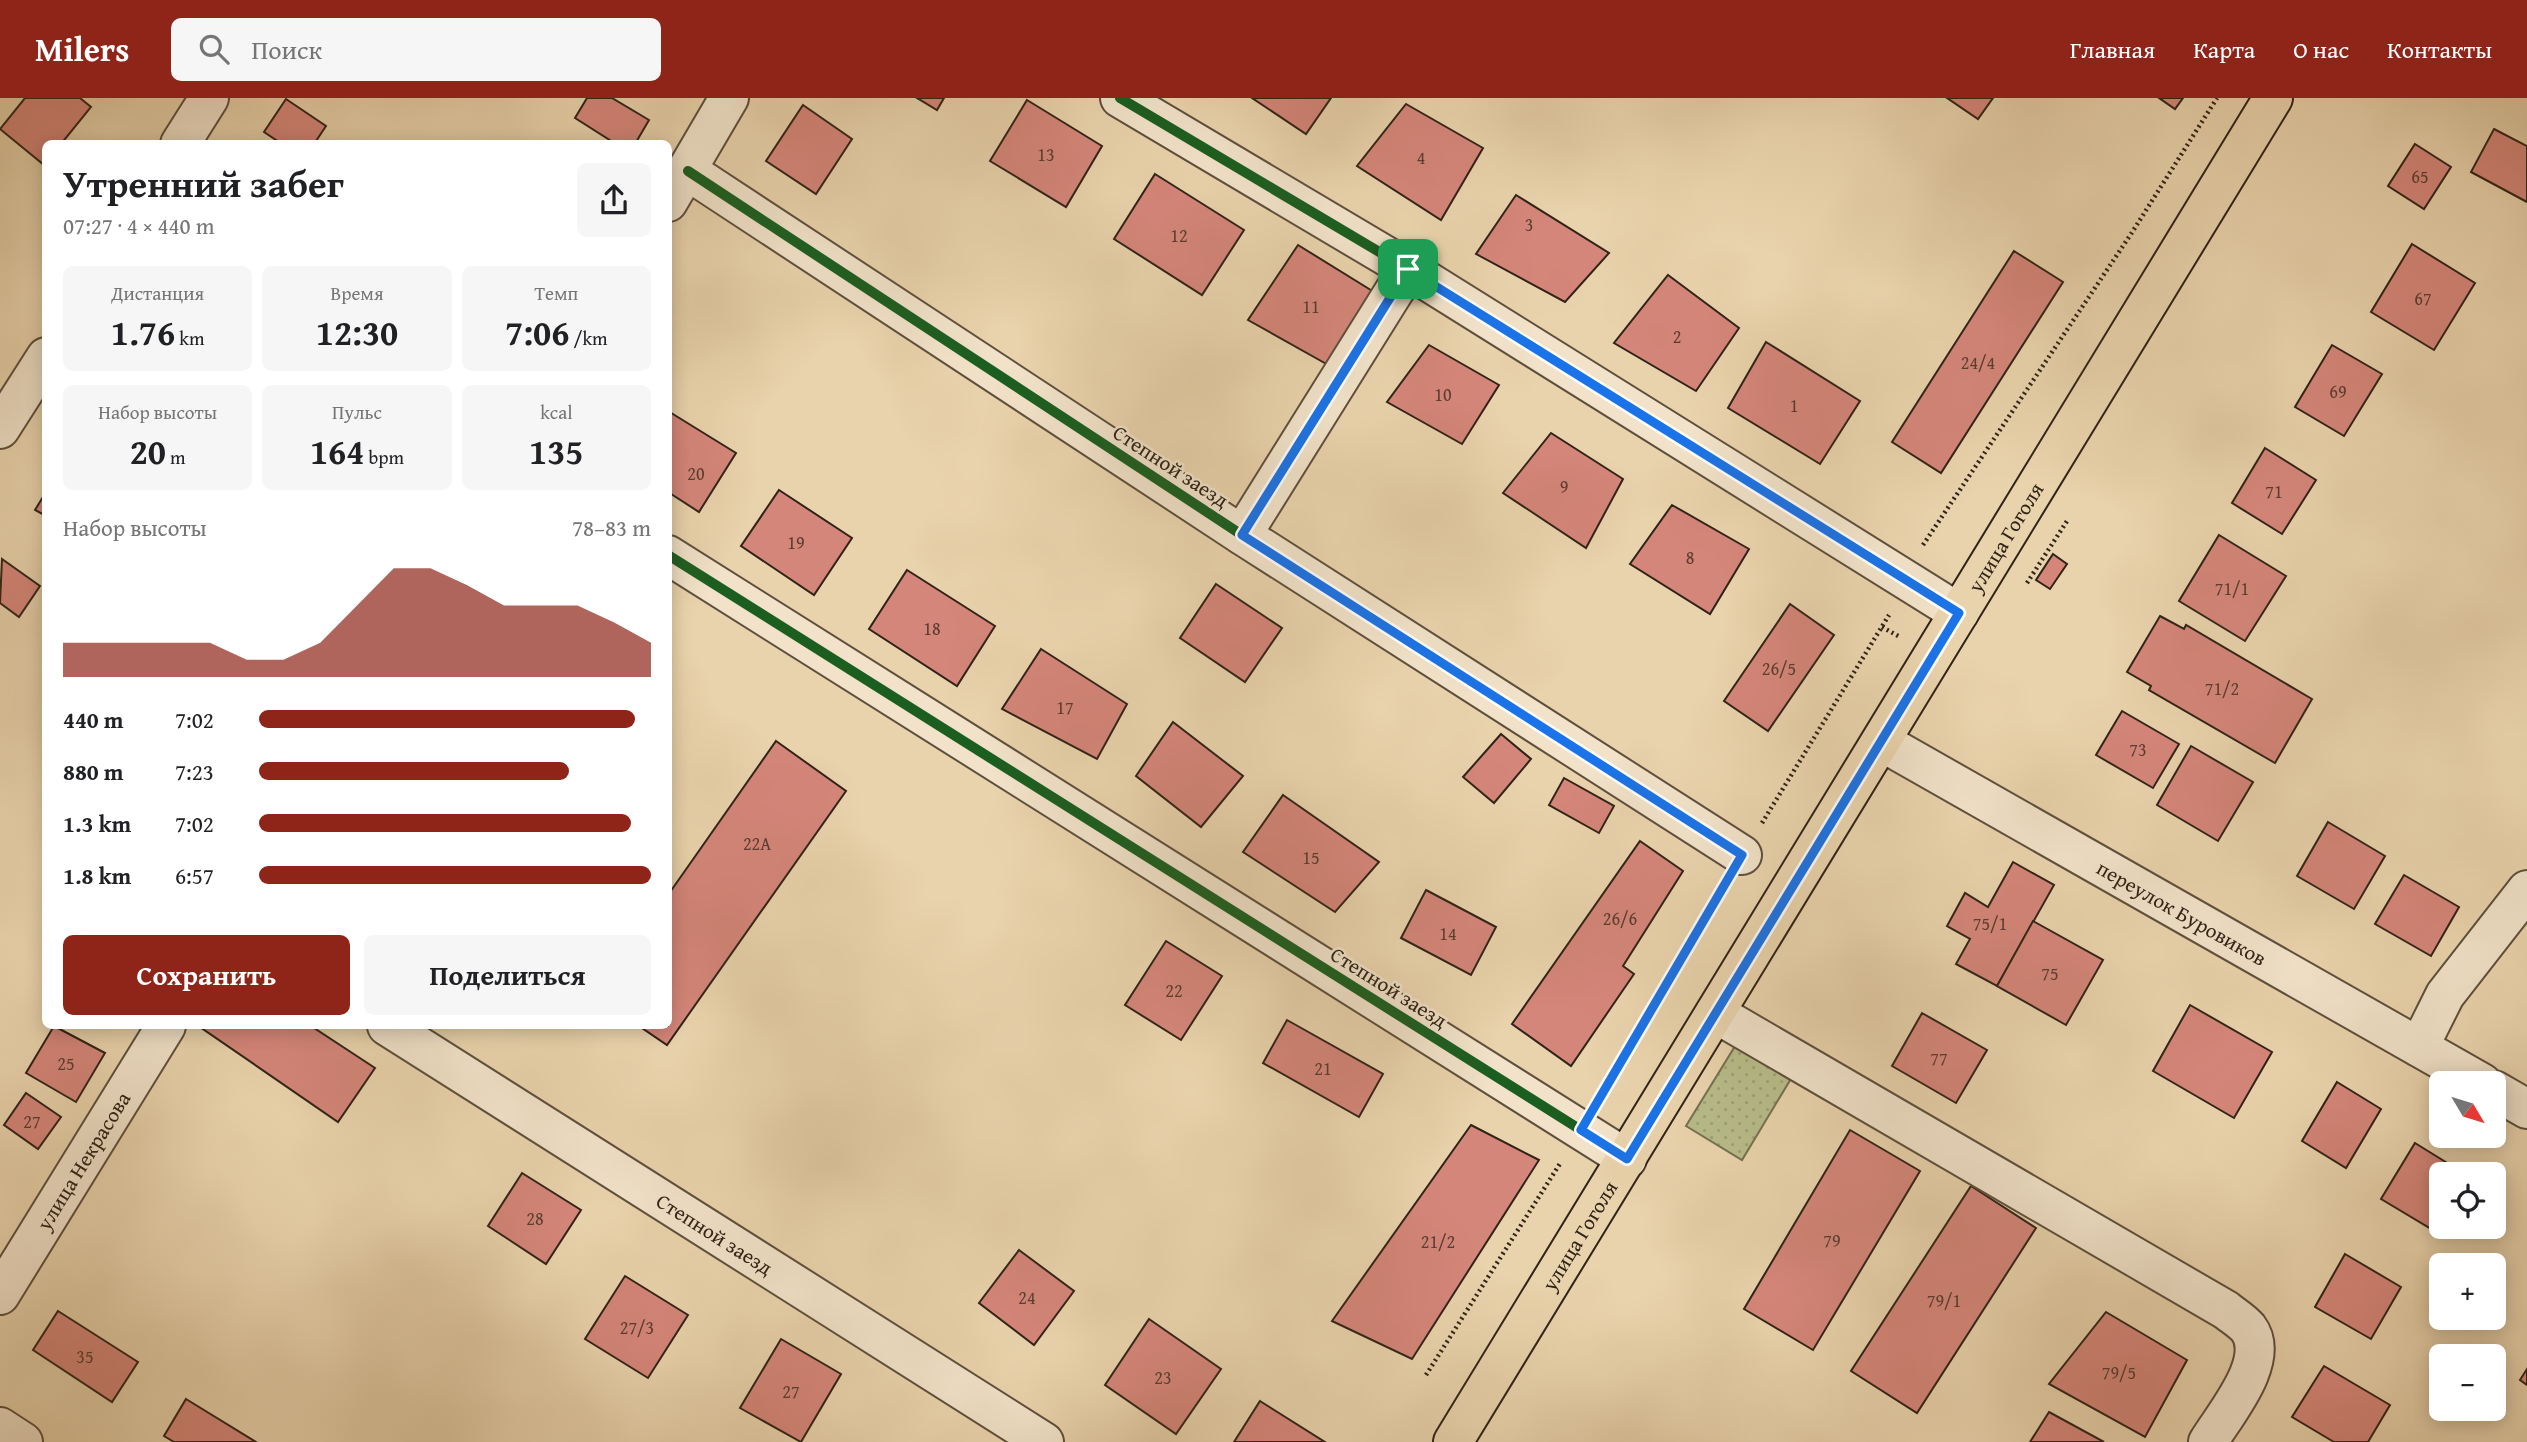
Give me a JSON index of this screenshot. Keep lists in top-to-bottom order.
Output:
{
  "streets": {
    "main road": ["улица Гоголя"],
    "street": ["Степной заезд", "переулок Буровиков", "улица Некрасова"]
  },
  "crossings": [
    ["Степной заезд", "улица Гоголя"],
    ["улица Гоголя", "переулок Буровиков"]
  ],
  "house_numbers": [
    "13",
    "4",
    "65",
    "3",
    "12",
    "67",
    "11",
    "2",
    "24/4",
    "69",
    "10",
    "1",
    "20",
    "9",
    "71",
    "19",
    "8",
    "71/1",
    "18",
    "26/5",
    "71/2",
    "17",
    "73",
    "22А",
    "15",
    "26/6",
    "75/1",
    "14",
    "75",
    "22",
    "77",
    "25",
    "21",
    "27",
    "28",
    "79",
    "21/2",
    "24",
    "79/1",
    "27/3",
    "35",
    "79/5",
    "23",
    "27"
  ],
  "north": "bottom right",
  "page": {
    "header": "Milers",
    "search": "Поиск",
    "nav": [
      "Главная",
      "Карта",
      "О нас",
      "Контакты"
    ],
    "heading": ["Утренний забег", "07:27 · 4 × 440 m"],
    "stats": [
      ["Дистанция", "1.76 km"],
      ["Время", "12:30"],
      ["Темп", "7:06 /km"],
      ["Набор высоты", "20 m"],
      ["Пульс", "164 bpm"],
      ["kcal", "135"]
    ],
    "chart": ["Набор высоты", "78–83 m"],
    "list": [
      {
        "name": "440 m",
        "note": "7:02"
      },
      {
        "name": "880 m",
        "note": "7:23"
      },
      {
        "name": "1.3 km",
        "note": "7:02"
      },
      {
        "name": "1.8 km",
        "note": "6:57"
      }
    ],
    "buttons": ["Сохранить", "Поделиться"],
    "map_buttons": ["+", "−"]
  }
}
